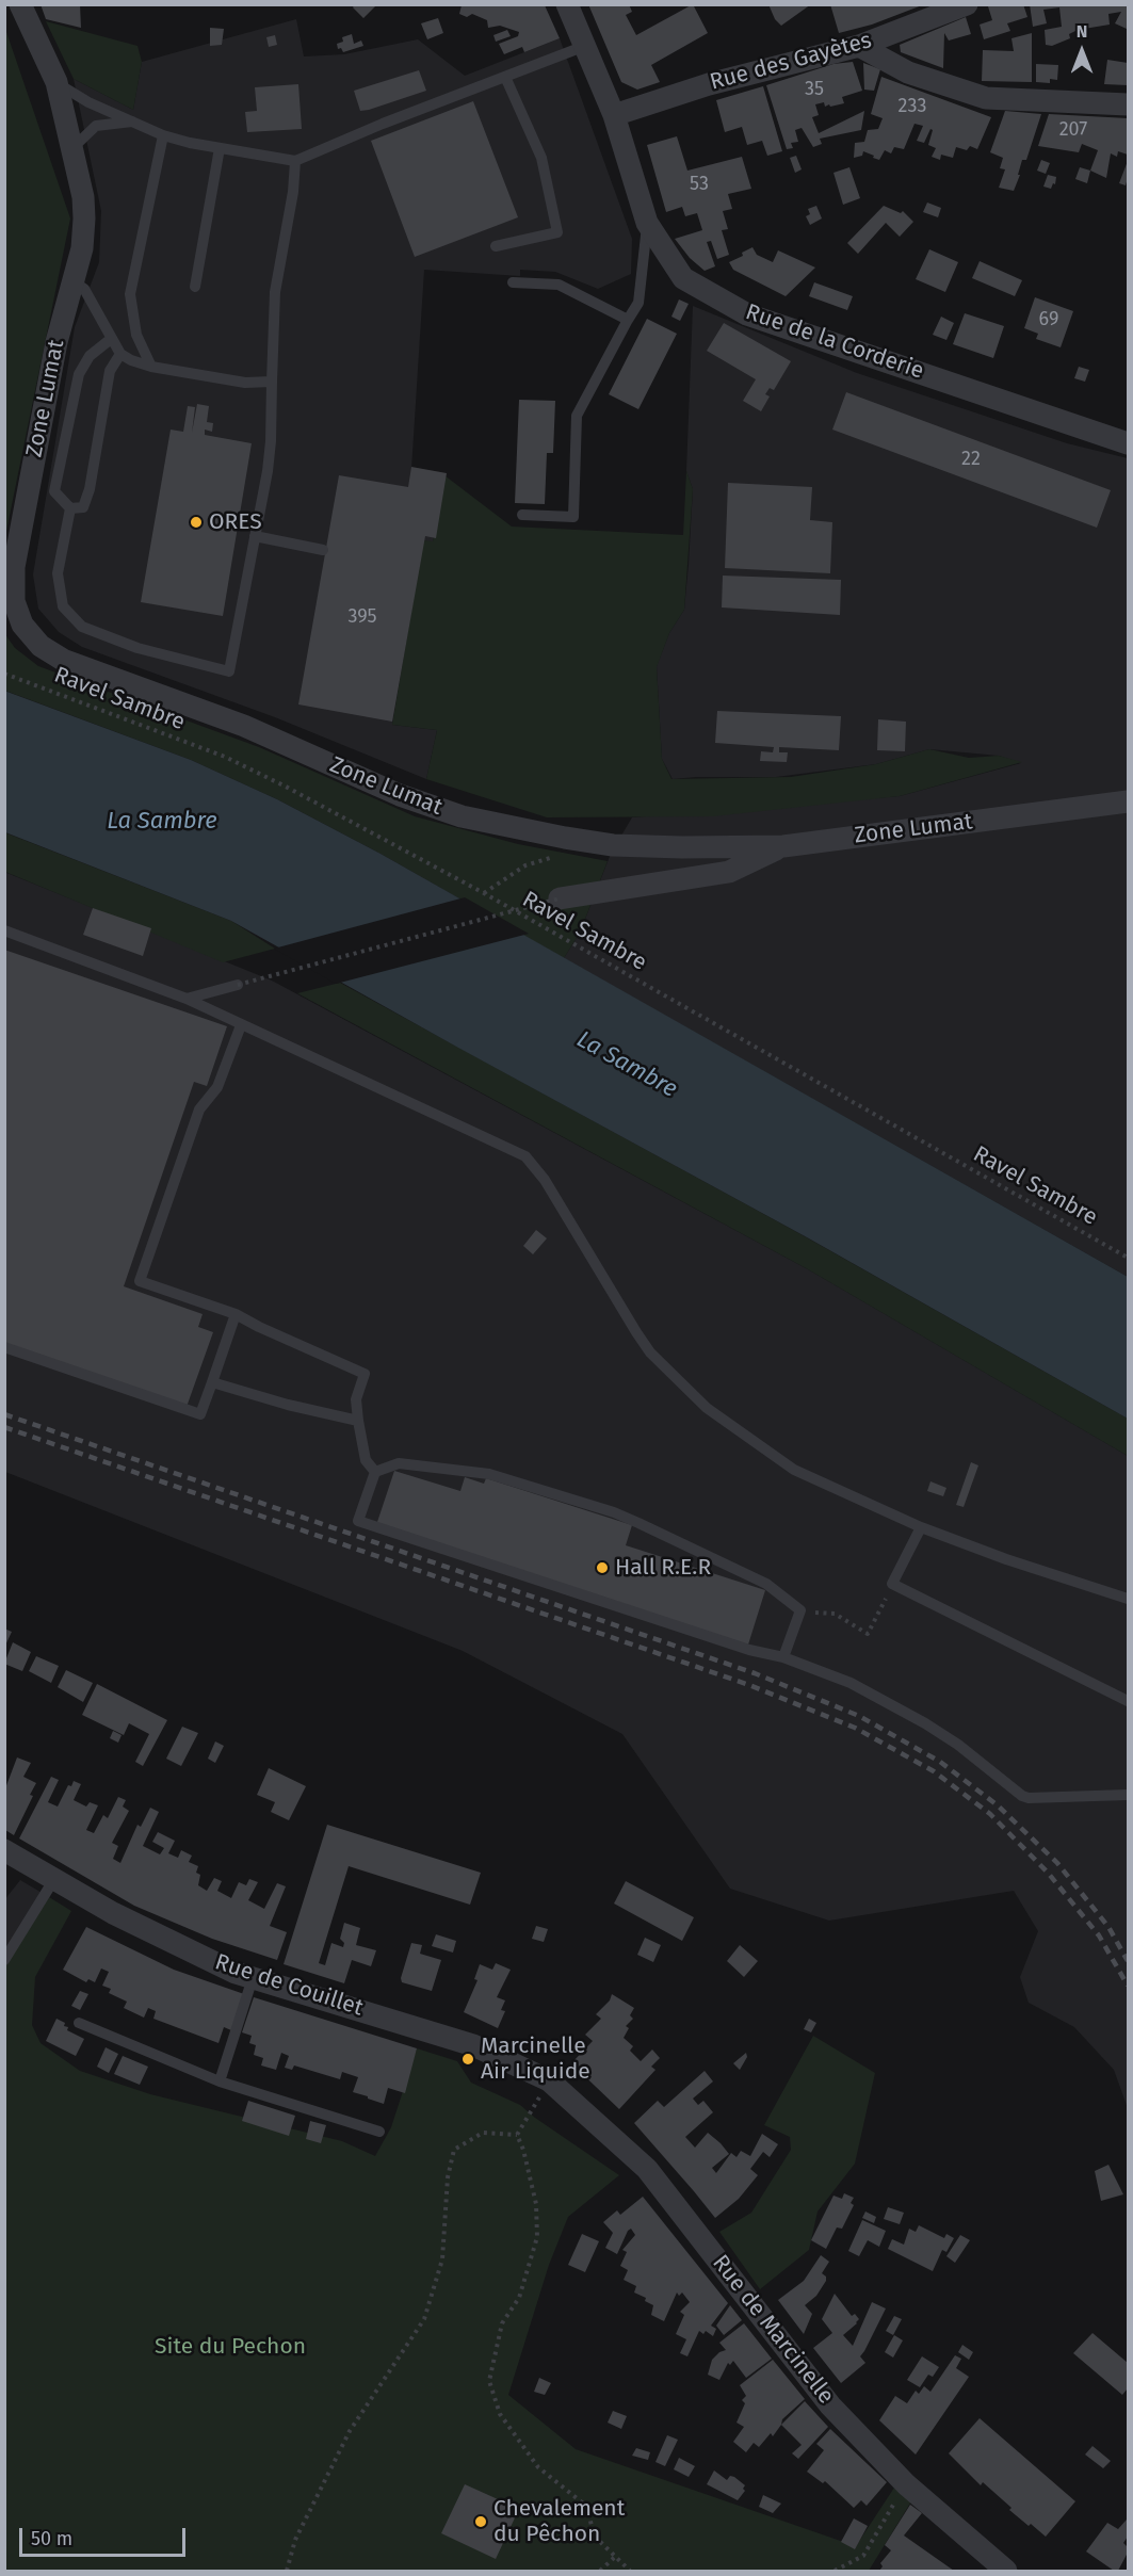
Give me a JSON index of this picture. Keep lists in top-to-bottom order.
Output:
{
  "streets": {
    "street": [
      "Rue des Gayètes",
      "Rue de la Corderie",
      "Zone Lumat",
      "Rue de Couillet",
      "Rue de Marcinelle"
    ],
    "path": ["Ravel Sambre"]
  },
  "crossings": [
    ["Rue des Gayètes", "Rue de la Corderie"],
    ["Rue de Couillet", "Rue de Marcinelle"]
  ],
  "water": ["La Sambre"],
  "parks": ["Site du Pechon"],
  "places": [
    "ORES",
    "Hall R.E.R",
    "Marcinelle Air Liquide",
    "Chevalement du Pêchon"
  ],
  "house_numbers": [
    "35",
    "233",
    "207",
    "53",
    "69",
    "22",
    "395"
  ],
  "scale_bar": "50 m",
  "north": "top"
}
